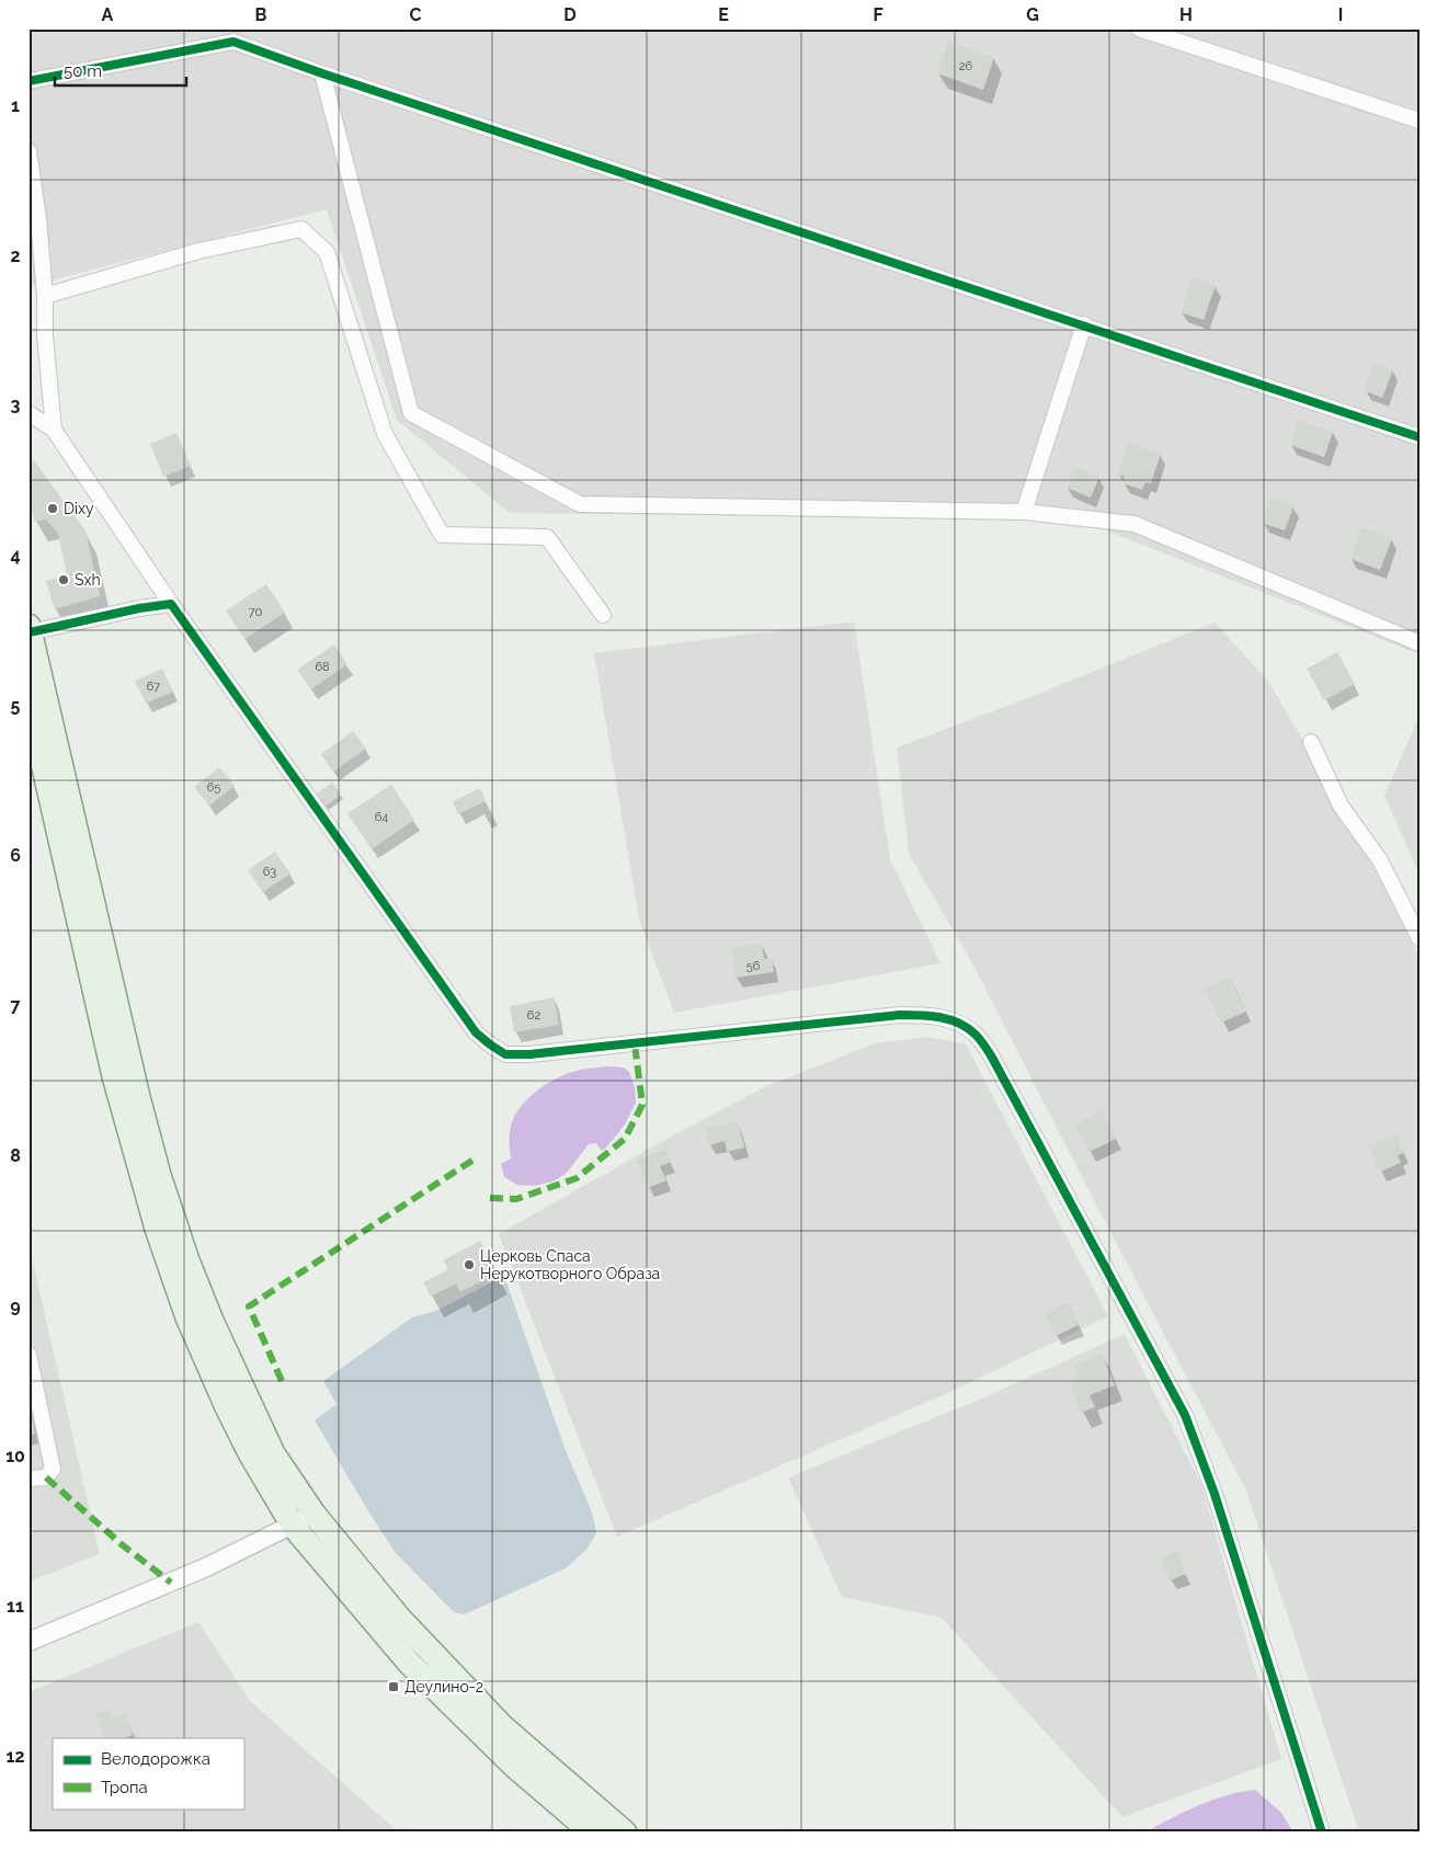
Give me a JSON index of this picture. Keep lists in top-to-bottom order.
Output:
{
  "places": {
    "other": ["Dixy", "Sxh", "Церковь Спаса Нерукотворного Образа"],
    "transit": ["Деулино-2"]
  },
  "house_numbers": [
    "26",
    "70",
    "68",
    "67",
    "65",
    "64",
    "63",
    "56",
    "62"
  ],
  "legend": ["Велодорожка", "Тропа"],
  "scale_bar": "50 m",
  "grid": {
    "columns": [
      "A",
      "B",
      "C",
      "D",
      "E",
      "F",
      "G",
      "H",
      "I"
    ],
    "rows": [
      "1",
      "2",
      "3",
      "4",
      "5",
      "6",
      "7",
      "8",
      "9",
      "10",
      "11",
      "12"
    ]
  }
}
